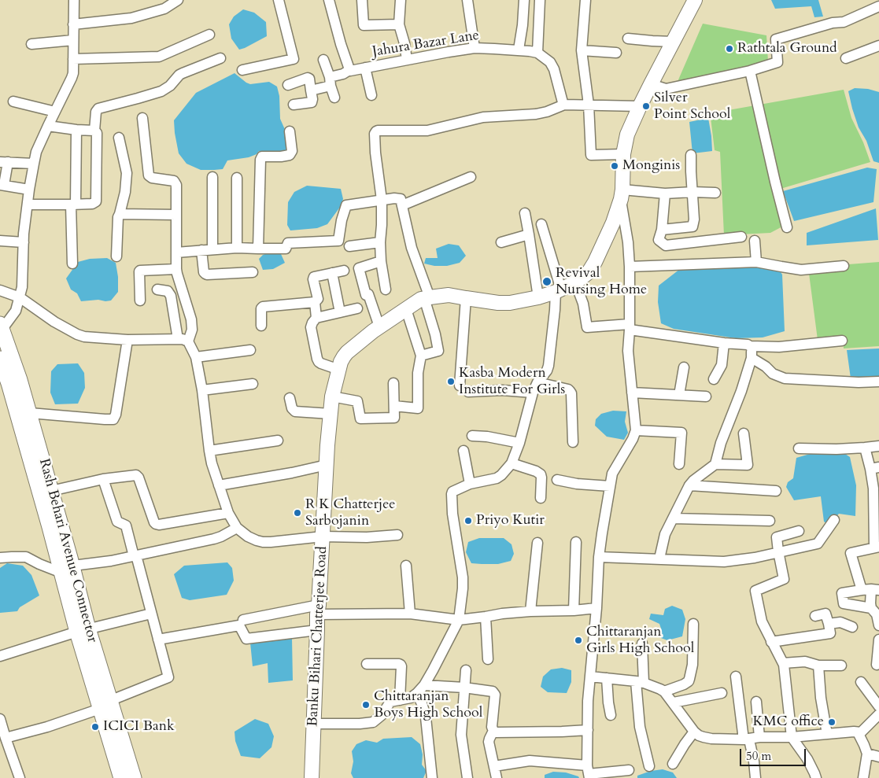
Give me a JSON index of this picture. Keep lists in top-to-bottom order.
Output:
{
  "streets": {
    "main road": ["Rash Behari Avenue Connector", "Banku Bihari Chatterjee Road"],
    "street": ["Jahura Bazar Lane"]
  },
  "places": [
    "Rathtala Ground",
    "Silver Point School",
    "Monginis",
    "Revival Nursing Home",
    "Kasba Modern Institute For Girls",
    "R K Chatterjee Sarbojanin",
    "Priyo Kutir",
    "Chittaranjan Girls High School",
    "Chittaranjan Boys High School",
    "KMC office",
    "ICICI Bank"
  ],
  "scale_bar": "50 m"
}
